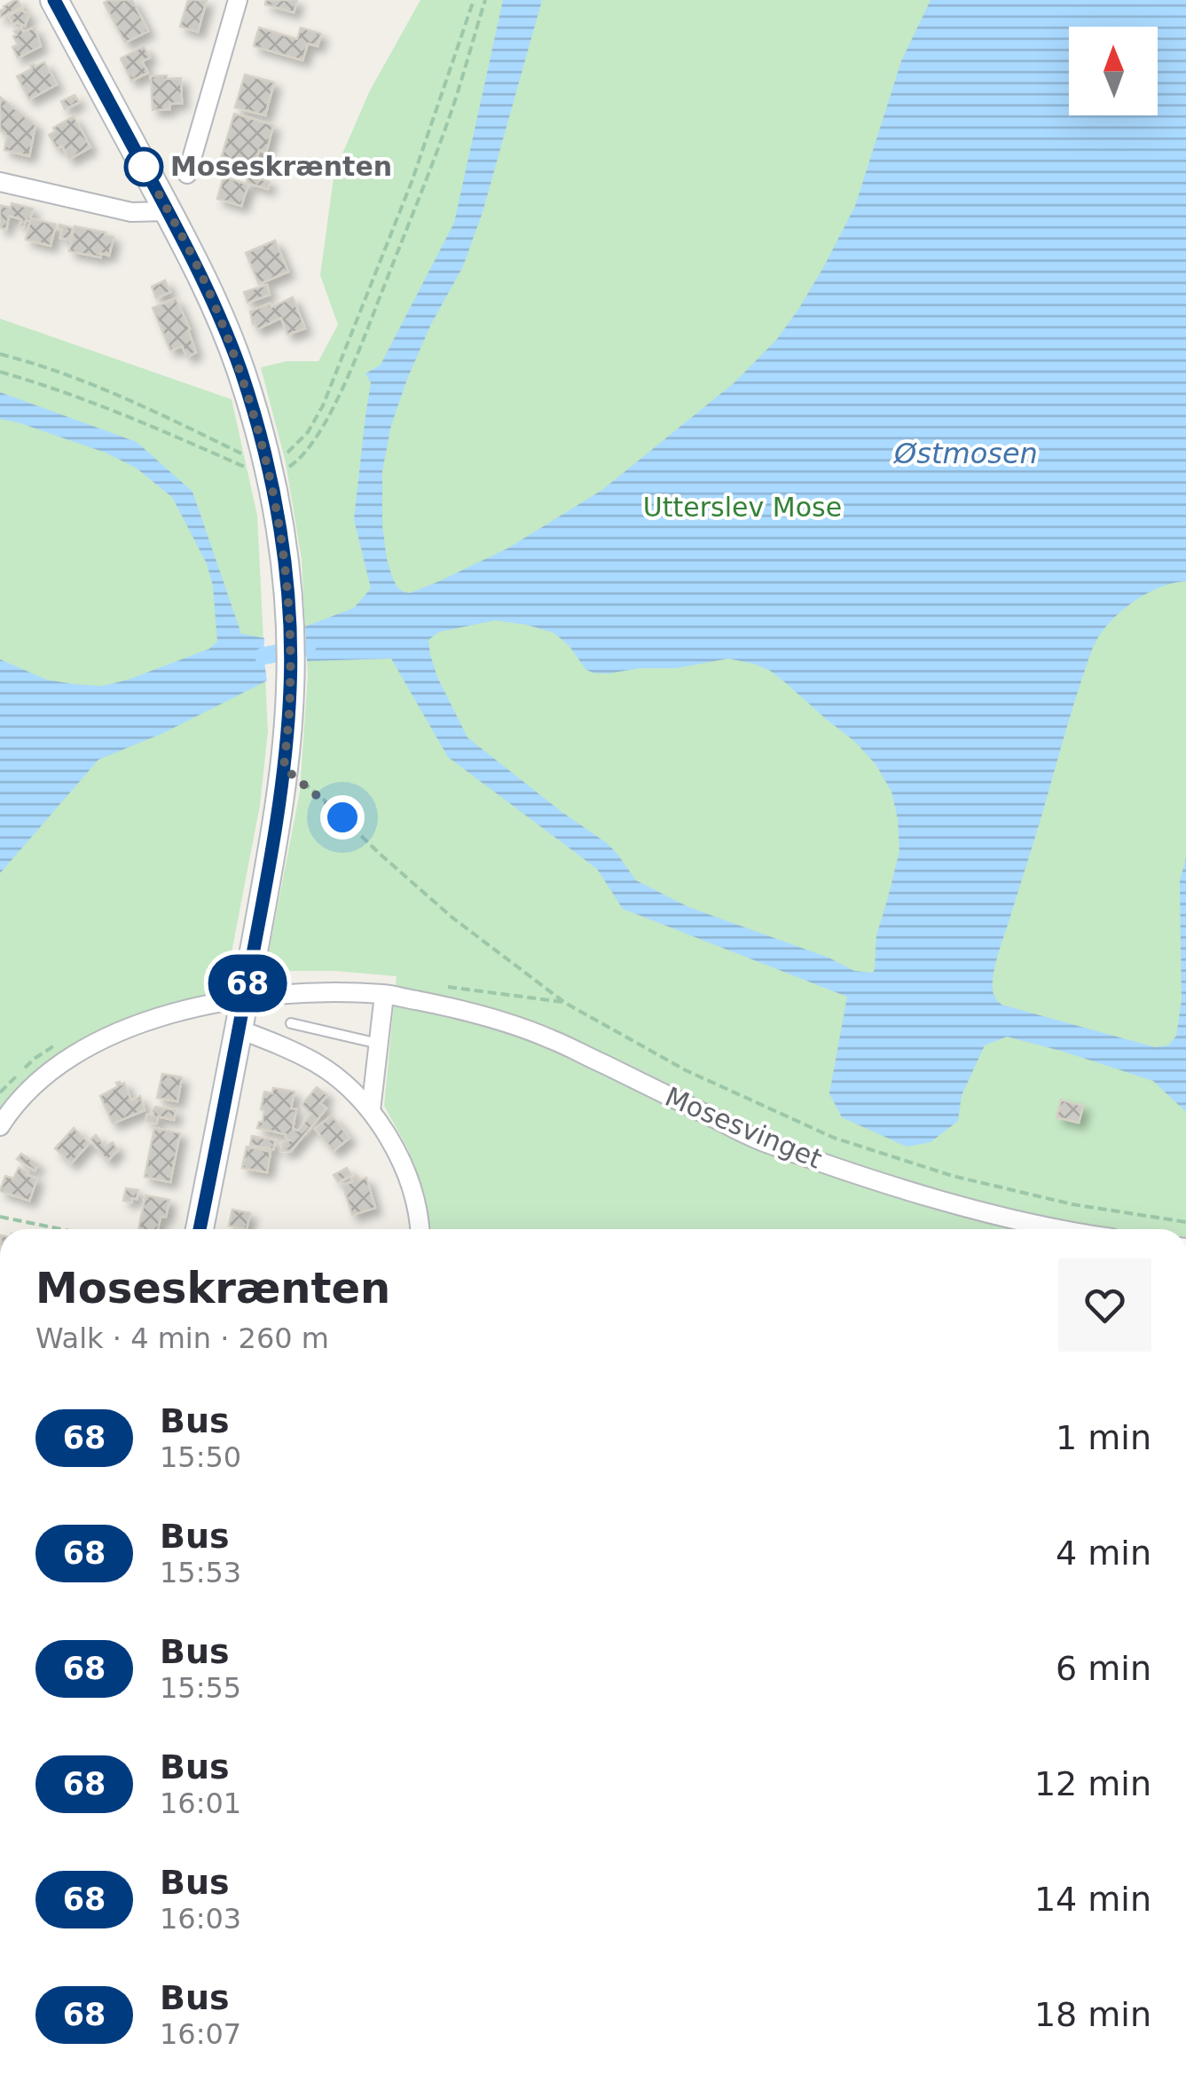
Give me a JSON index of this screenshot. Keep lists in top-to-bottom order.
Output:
{
  "streets": {
    "street": ["Mosesvinget"]
  },
  "water": ["Østmosen"],
  "parks": ["Utterslev Mose"],
  "places": ["Moseskrænten"],
  "lines": ["bus line 68"],
  "north": "top",
  "page": {
    "on_map": "68",
    "heading": ["Moseskrænten", "Walk · 4 min · 260 m"],
    "list": [
      {
        "mark": "68",
        "name": "Bus",
        "note": "15:50",
        "value": "1 min"
      },
      {
        "mark": "68",
        "name": "Bus",
        "note": "15:53",
        "value": "4 min"
      },
      {
        "mark": "68",
        "name": "Bus",
        "note": "15:55",
        "value": "6 min"
      },
      {
        "mark": "68",
        "name": "Bus",
        "note": "16:01",
        "value": "12 min"
      },
      {
        "mark": "68",
        "name": "Bus",
        "note": "16:03",
        "value": "14 min"
      },
      {
        "mark": "68",
        "name": "Bus",
        "note": "16:07",
        "value": "18 min"
      }
    ]
  }
}
